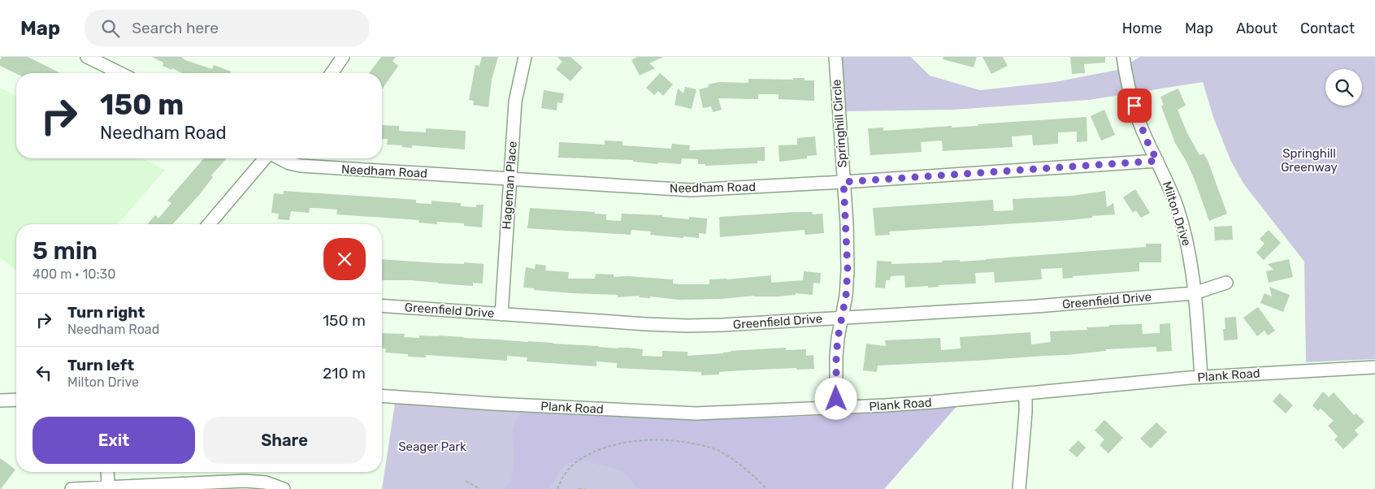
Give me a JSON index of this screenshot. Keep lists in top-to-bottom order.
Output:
{
  "streets": {
    "street": [
      "Springhill Circle",
      "Needham Road",
      "Hageman Place",
      "Milton Drive",
      "Greenfield Drive",
      "Plank Road"
    ]
  },
  "crossings": [
    ["Springhill Circle", "Needham Road"],
    ["Springhill Circle", "Greenfield Drive"],
    ["Springhill Circle", "Plank Road"],
    ["Needham Road", "Hageman Place"],
    ["Needham Road", "Milton Drive"],
    ["Hageman Place", "Greenfield Drive"],
    ["Milton Drive", "Greenfield Drive"],
    ["Milton Drive", "Plank Road"]
  ],
  "parks": ["Springhill Greenway", "Seager Park"],
  "page": {
    "header": "Map",
    "search": "Search here",
    "nav": [
      "Home",
      "Map",
      "About",
      "Contact"
    ],
    "turn": ["150 m", "Needham Road"],
    "heading": ["5 min", "400 m · 10:30"],
    "list": [
      {
        "name": "Turn right",
        "note": "Needham Road",
        "value": "150 m"
      },
      {
        "name": "Turn left",
        "note": "Milton Drive",
        "value": "210 m"
      }
    ],
    "buttons": ["Exit", "Share"]
  }
}
